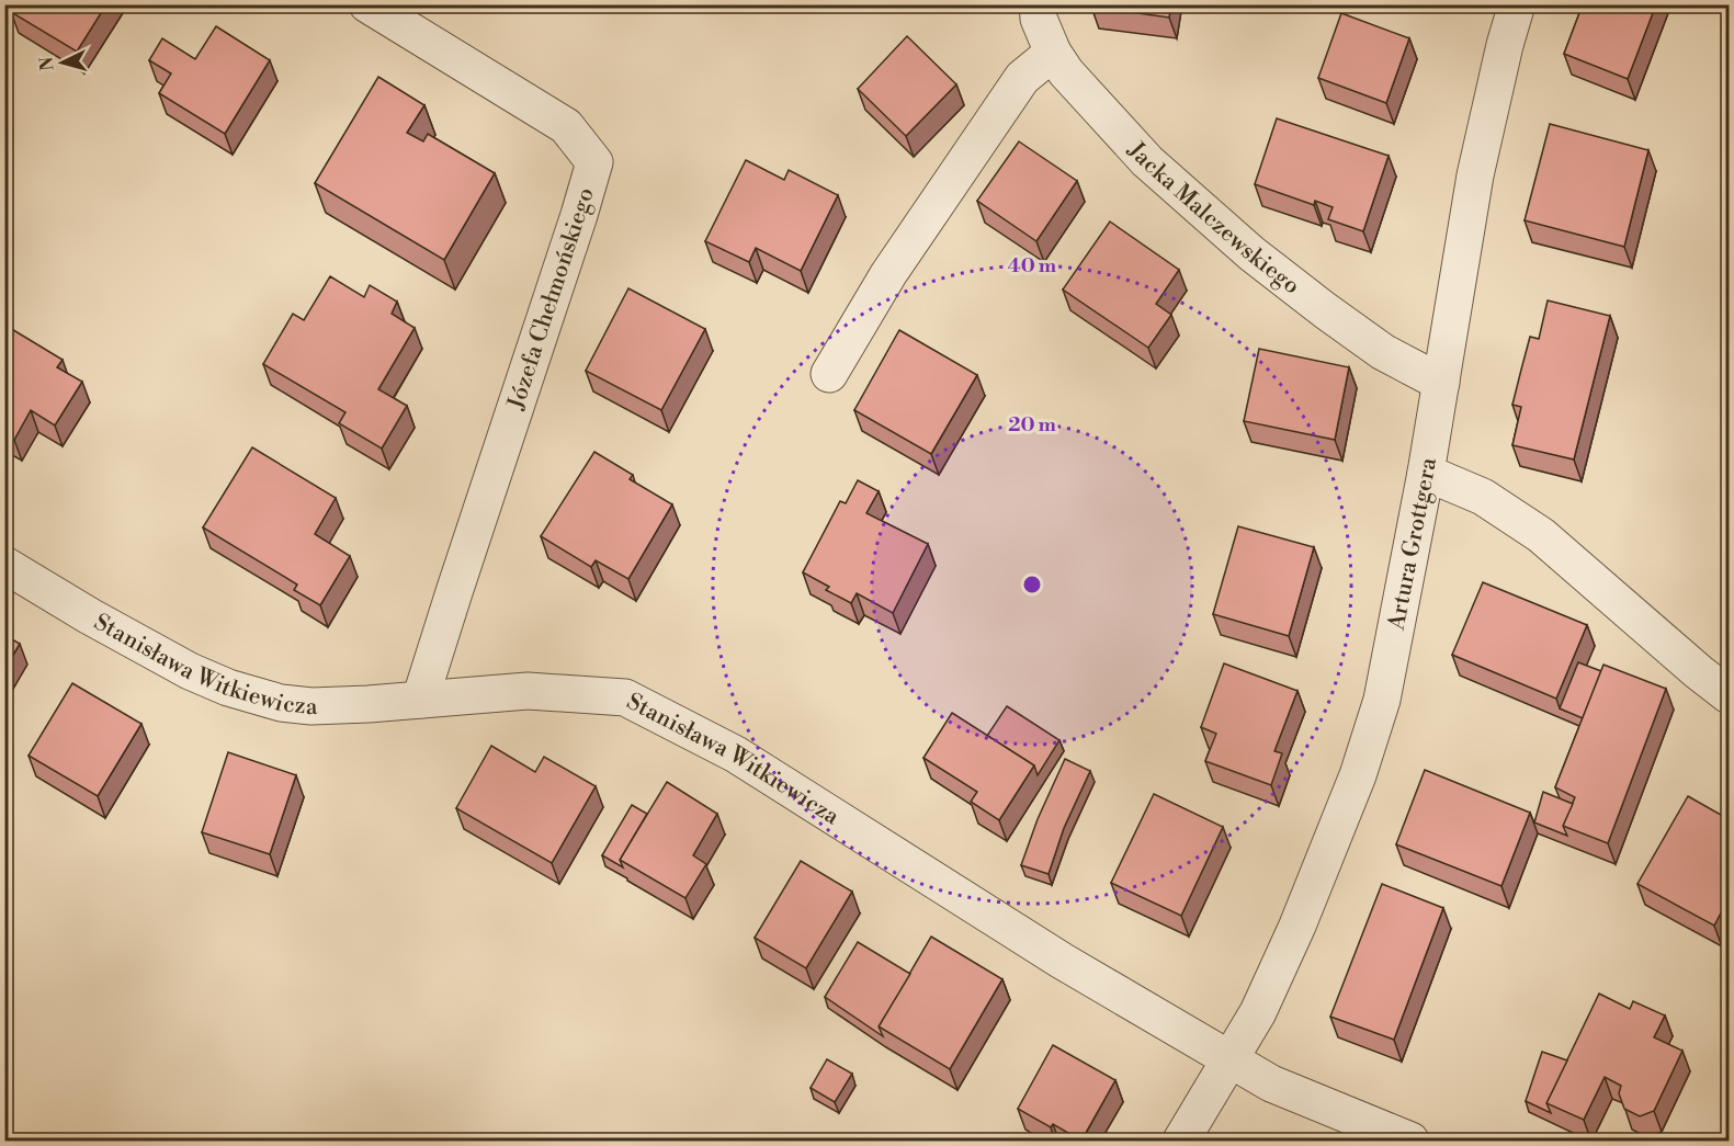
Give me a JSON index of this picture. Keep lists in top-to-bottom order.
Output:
{
  "streets": {
    "street": [
      "Jacka Malczewskiego",
      "Józefa Chełmońskiego",
      "Artura Grottgera",
      "Stanisława Witkiewicza"
    ]
  },
  "crossings": [
    ["Jacka Malczewskiego", "Artura Grottgera"],
    ["Józefa Chełmońskiego", "Stanisława Witkiewicza"],
    ["Artura Grottgera", "Stanisława Witkiewicza"]
  ],
  "north": "left",
  "rings": ["40 m", "20 m"]
}
